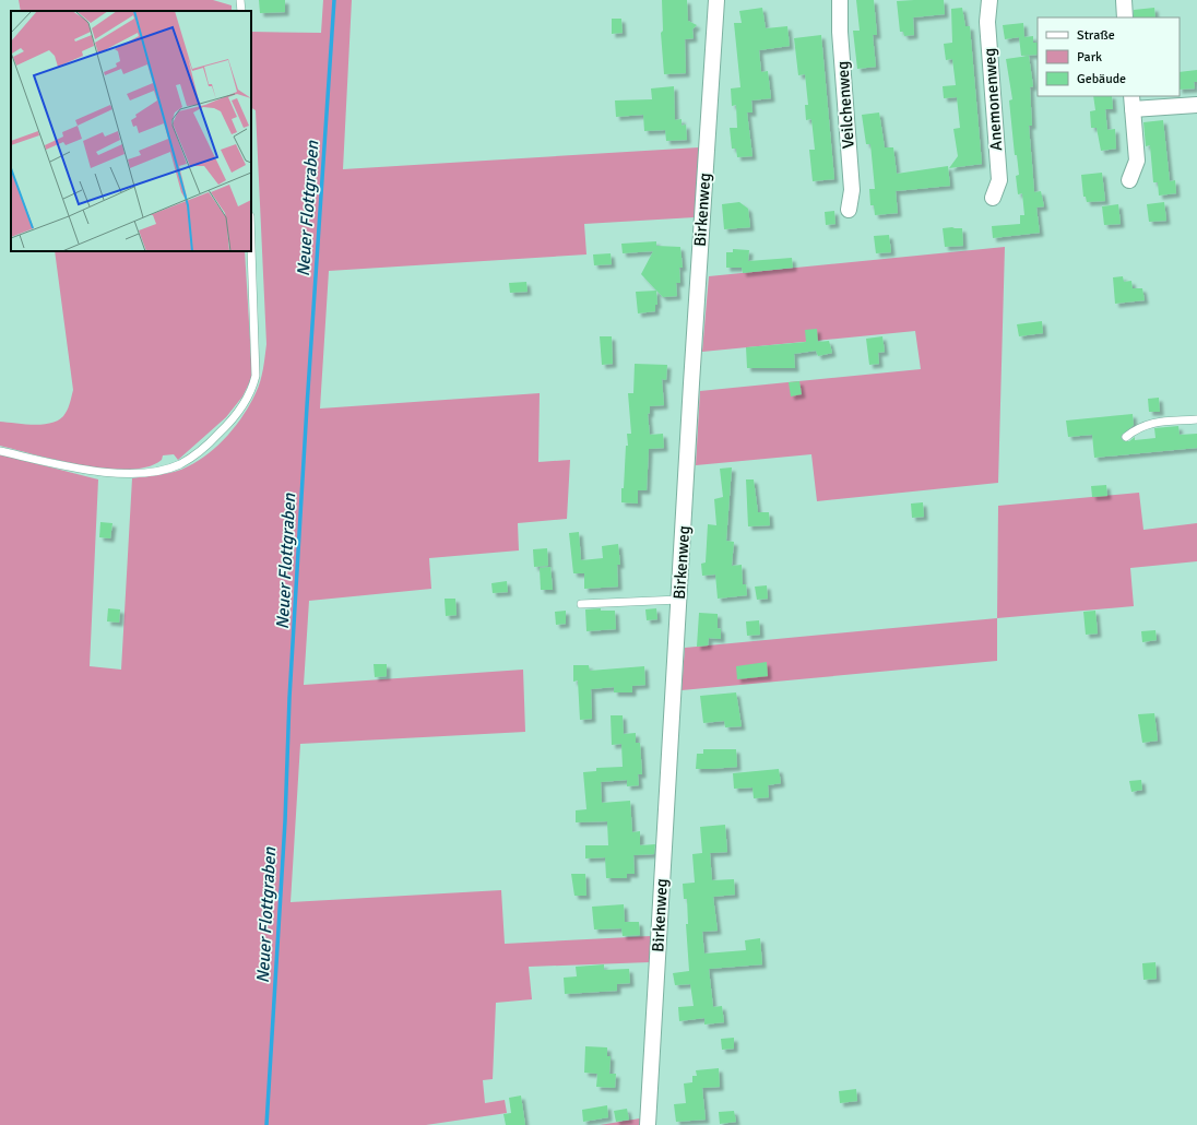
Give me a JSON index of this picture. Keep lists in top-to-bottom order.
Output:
{
  "streets": {
    "street": ["Anemonenweg", "Veilchenweg", "Birkenweg"]
  },
  "water": ["Neuer Flottgraben"],
  "legend": ["Straße", "Park", "Gebäude"]
}
